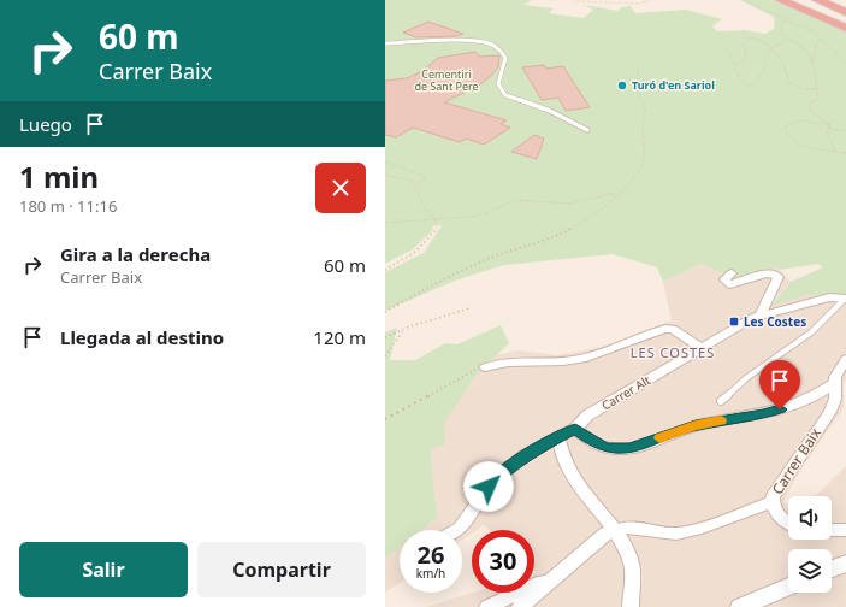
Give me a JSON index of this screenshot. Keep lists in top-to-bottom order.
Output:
{
  "streets": {
    "street": ["Carrer Alt", "Carrer Baix"]
  },
  "districts": ["LES COSTES"],
  "parks": ["Cementiri de Sant Pere"],
  "places": {
    "other": ["Turó d'en Sariol"],
    "transit": ["Les Costes"]
  },
  "page": {
    "turn": ["60 m", "Carrer Baix"],
    "then": "Luego",
    "heading": ["1 min", "180 m · 11:16"],
    "list": [
      {
        "name": "Gira a la derecha",
        "note": "Carrer Baix",
        "value": "60 m"
      },
      {
        "name": "Llegada al destino",
        "value": "120 m"
      }
    ],
    "speed": "26 km/h",
    "limit": "30",
    "buttons": ["Salir", "Compartir"]
  }
}
